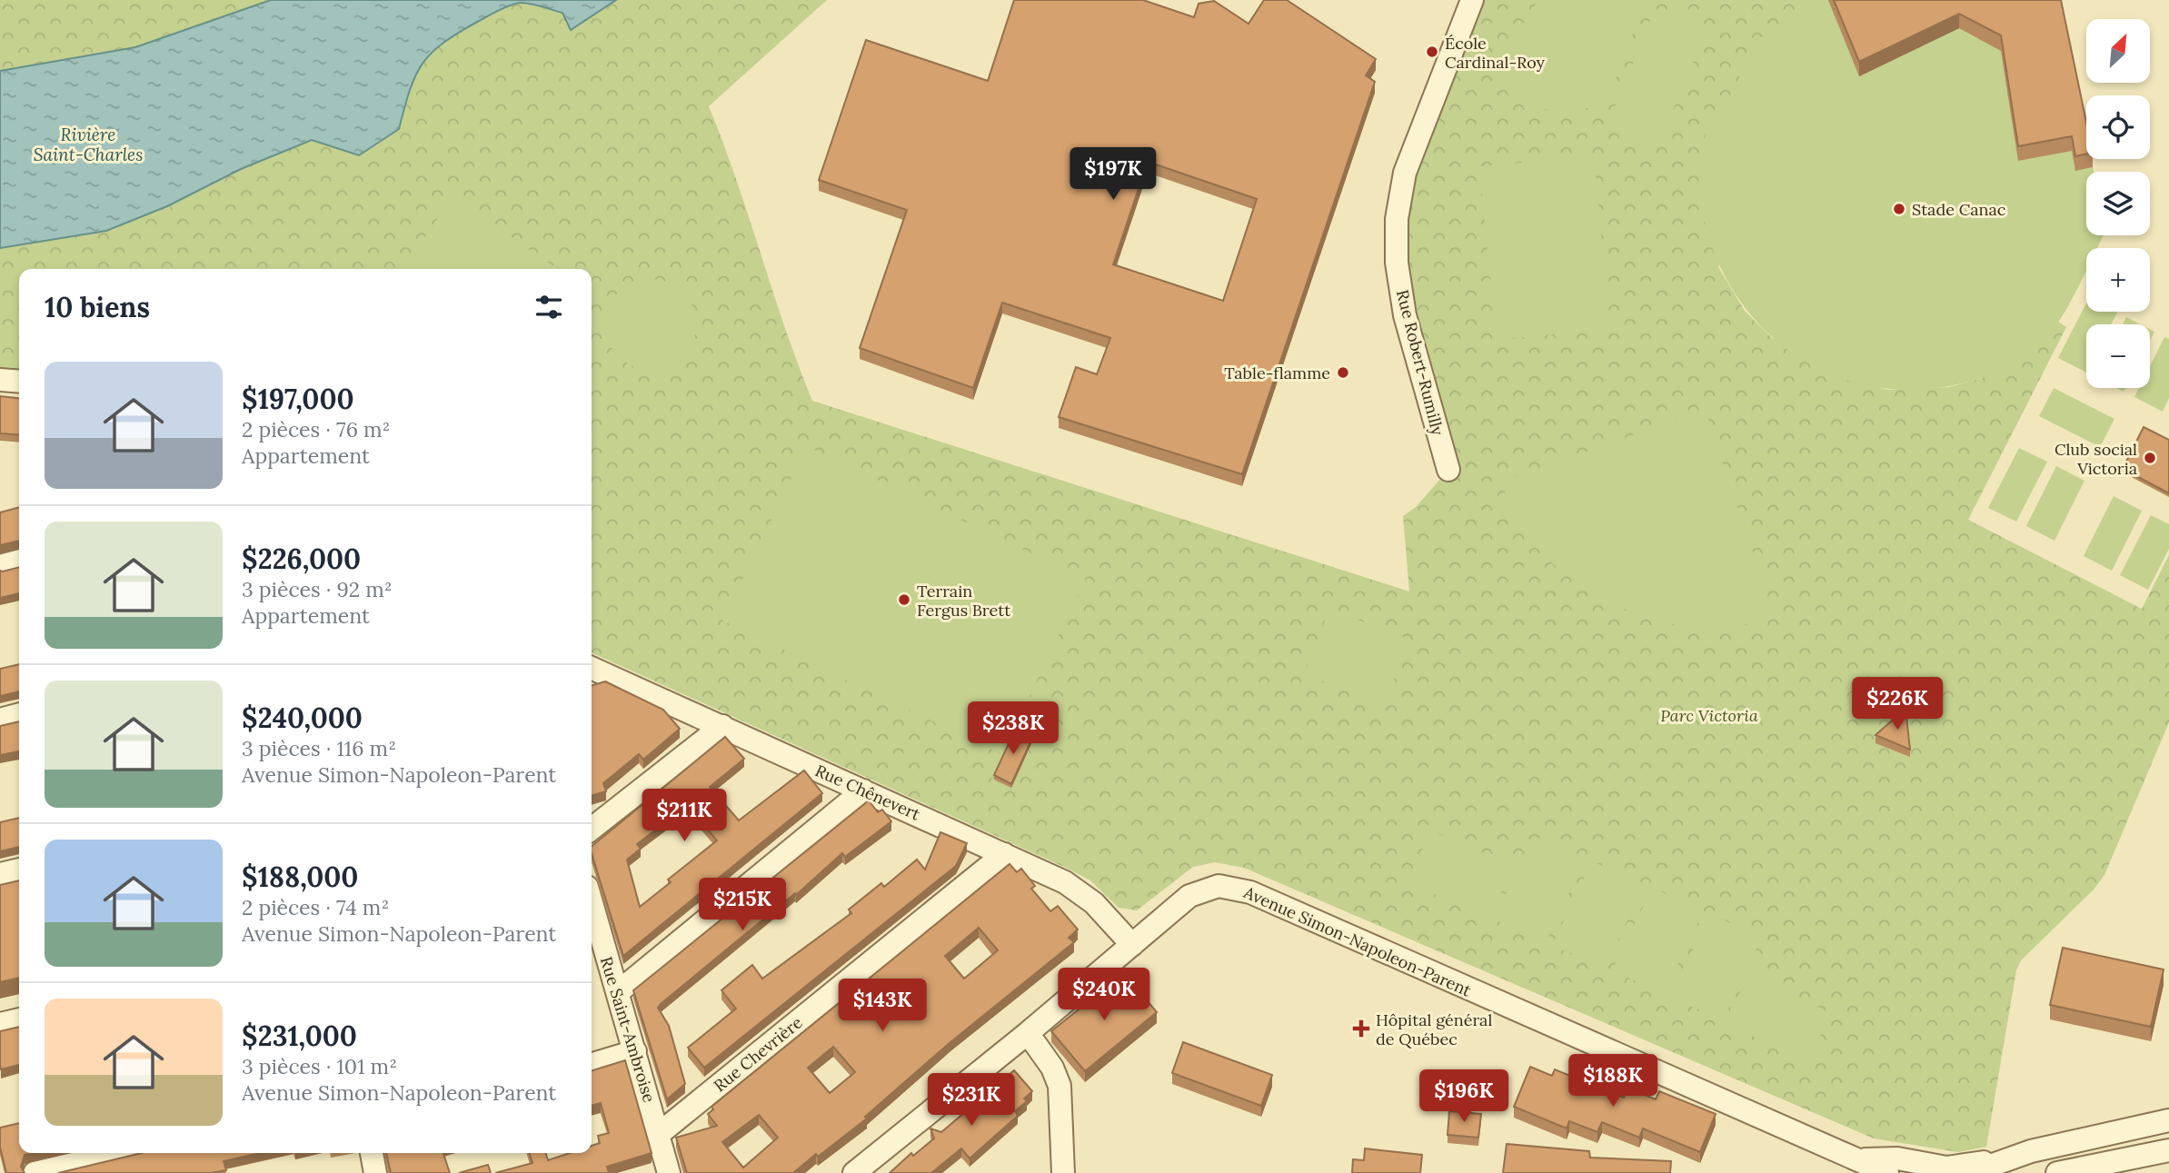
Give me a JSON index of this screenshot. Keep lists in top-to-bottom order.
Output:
{
  "streets": {
    "street": [
      "Rue Robert-Rumilly",
      "Rue Chênevert",
      "Avenue Simon-Napoleon-Parent",
      "Rue Saint-Ambroise",
      "Rue Chevrière"
    ]
  },
  "crossings": [
    ["Rue Chênevert", "Avenue Simon-Napoleon-Parent"],
    ["Rue Chênevert", "Rue Chevrière"],
    ["Rue Saint-Ambroise", "Rue Chevrière"]
  ],
  "water": ["Rivière Saint-Charles"],
  "parks": ["Parc Victoria"],
  "places": {
    "other": [
      "École Cardinal-Roy",
      "Stade Canac",
      "Table-flamme",
      "Club social Victoria",
      "Terrain Fergus Brett"
    ],
    "health": ["Hôpital général de Québec"]
  },
  "north": "top right",
  "page": {
    "map_buttons": ["+", "−"],
    "price": [
      "$197K",
      "$226K",
      "$238K",
      "$211K",
      "$215K",
      "$240K",
      "$143K",
      "$188K",
      "$196K",
      "$231K"
    ],
    "heading": "10 biens",
    "list": [
      {
        "name": "$197,000",
        "note": "2 pièces · 76 m² · Appartement"
      },
      {
        "name": "$226,000",
        "note": "3 pièces · 92 m² · Appartement"
      },
      {
        "name": "$240,000",
        "note": "3 pièces · 116 m² · Avenue Simon-Napoleon-Parent"
      },
      {
        "name": "$188,000",
        "note": "2 pièces · 74 m² · Avenue Simon-Napoleon-Parent"
      },
      {
        "name": "$231,000",
        "note": "3 pièces · 101 m² · Avenue Simon-Napoleon-Parent"
      }
    ]
  }
}
